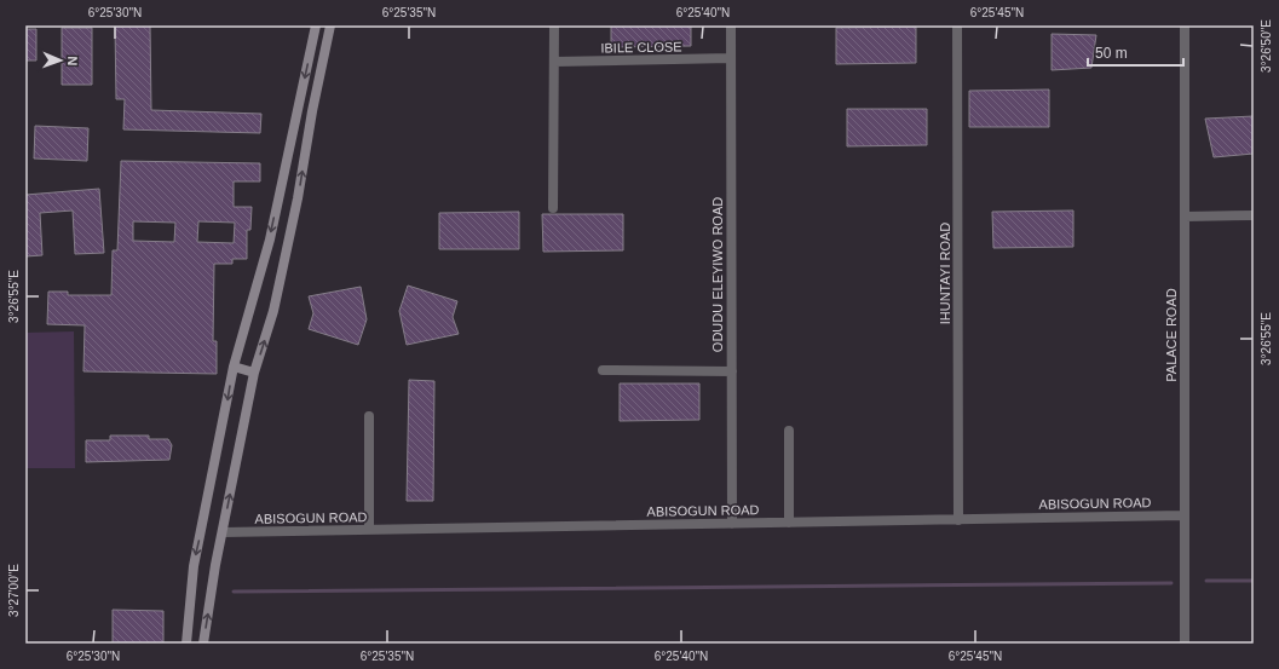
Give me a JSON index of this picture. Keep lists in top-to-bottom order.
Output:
{
  "streets": {
    "street": [
      "IBILE CLOSE",
      "IHUNTAYI ROAD",
      "ODUDU ELEYIWO ROAD",
      "PALACE ROAD",
      "ABISOGUN ROAD"
    ]
  },
  "crossings": [
    ["IBILE CLOSE", "ODUDU ELEYIWO ROAD"],
    ["IHUNTAYI ROAD", "ABISOGUN ROAD"],
    ["ODUDU ELEYIWO ROAD", "ABISOGUN ROAD"],
    ["PALACE ROAD", "ABISOGUN ROAD"]
  ],
  "scale_bar": "50 m",
  "north": "right",
  "coordinates": [
    "6°25'30\"N",
    "6°25'35\"N",
    "6°25'40\"N",
    "6°25'45\"N",
    "3°26'50\"E",
    "3°26'55\"E",
    "3°27'00\"E"
  ]
}
